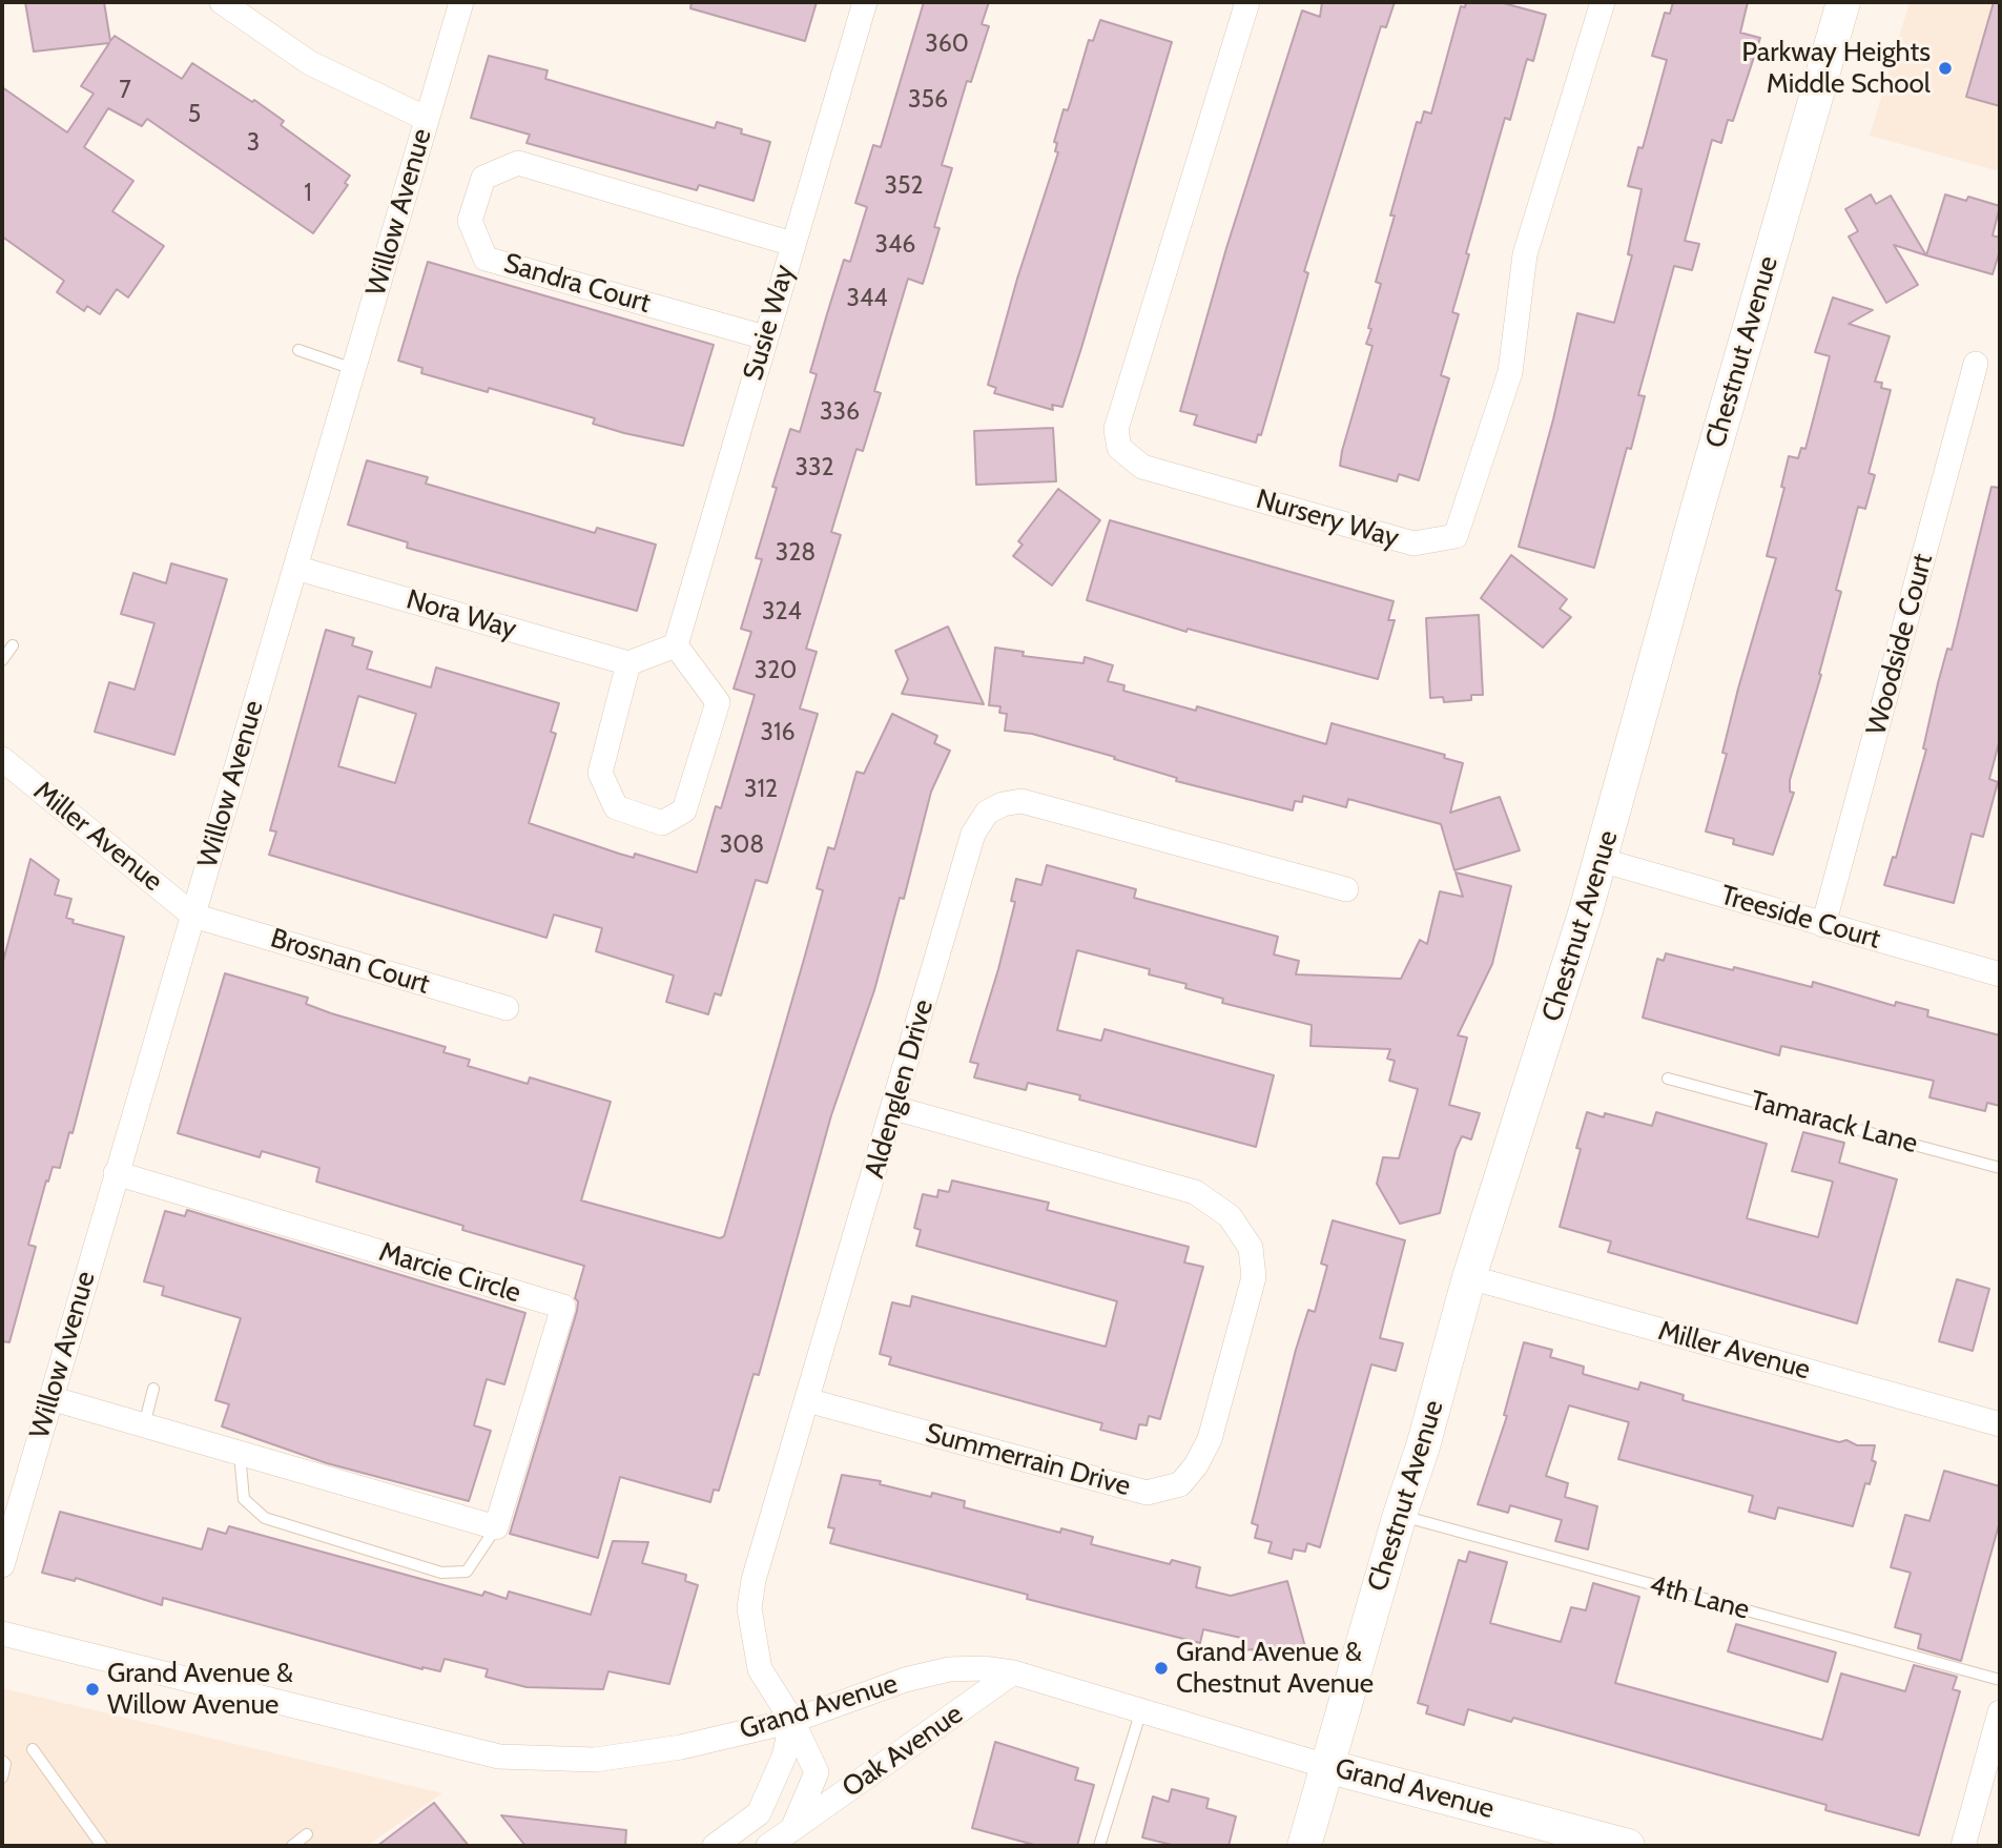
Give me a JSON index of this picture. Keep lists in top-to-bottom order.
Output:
{
  "streets": {
    "main road": ["Chestnut Avenue", "Grand Avenue"],
    "street": [
      "Willow Avenue",
      "Sandra Court",
      "Susie Way",
      "Nursery Way",
      "Nora Way",
      "Woodside Court",
      "Miller Avenue",
      "Treeside Court",
      "Brosnan Court",
      "Aldenglen Drive",
      "Marcie Circle",
      "Summerrain Drive",
      "Oak Avenue"
    ],
    "lane": ["Tamarack Lane", "4th Lane"]
  },
  "crossings": [
    ["Willow Avenue", "Nora Way"],
    ["Willow Avenue", "Miller Avenue"],
    ["Willow Avenue", "Brosnan Court"],
    ["Willow Avenue", "Marcie Circle"],
    ["Sandra Court", "Susie Way"],
    ["Chestnut Avenue", "Miller Avenue"],
    ["Chestnut Avenue", "Treeside Court"],
    ["Chestnut Avenue", "4th Lane"],
    ["Chestnut Avenue", "Grand Avenue"],
    ["Woodside Court", "Treeside Court"],
    ["Miller Avenue", "Brosnan Court"],
    ["Aldenglen Drive", "Summerrain Drive"],
    ["Aldenglen Drive", "Grand Avenue"],
    ["Aldenglen Drive", "Oak Avenue"],
    ["Grand Avenue", "Oak Avenue"]
  ],
  "places": ["Parkway Heights Middle School", "Grand Avenue & Chestnut Avenue", "Grand Avenue & Willow Avenue"],
  "house_numbers": [
    "360",
    "7",
    "356",
    "5",
    "3",
    "352",
    "1",
    "346",
    "344",
    "336",
    "332",
    "328",
    "324",
    "320",
    "316",
    "312",
    "308"
  ]
}
